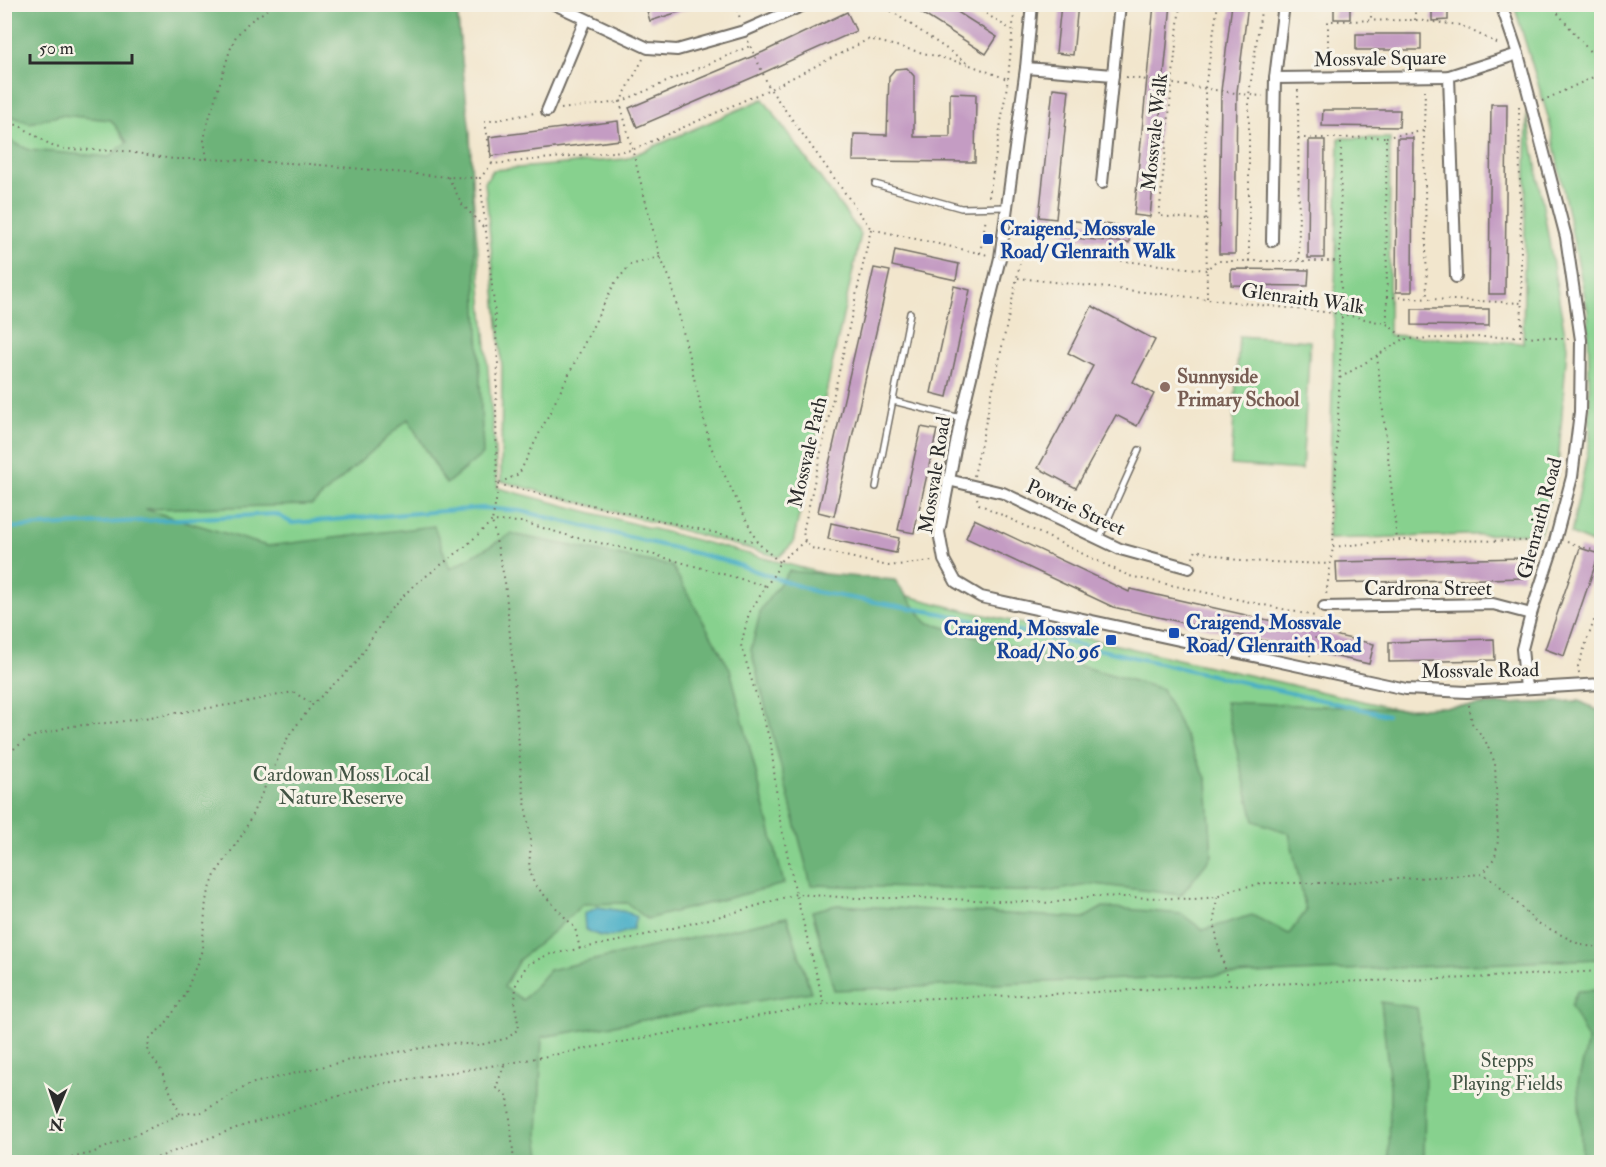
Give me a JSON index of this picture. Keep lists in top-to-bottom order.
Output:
{
  "streets": {
    "street": [
      "Mossvale Square",
      "Mossvale Road",
      "Powrie Street",
      "Glenraith Road",
      "Cardrona Street"
    ],
    "path": ["Mossvale Walk", "Glenraith Walk", "Mossvale Path"]
  },
  "crossings": [
    ["Mossvale Square", "Glenraith Road"],
    ["Mossvale Road", "Powrie Street"],
    ["Mossvale Road", "Glenraith Road"],
    ["Glenraith Road", "Cardrona Street"]
  ],
  "parks": ["Cardowan Moss Local Nature Reserve", "Stepps Playing Fields"],
  "places": {
    "transit": ["Craigend, Mossvale Road/ Glenraith Walk", "Craigend, Mossvale Road/ Glenraith Road", "Craigend, Mossvale Road/ No 96"],
    "other": ["Sunnyside Primary School"]
  },
  "scale_bar": "50 m",
  "north": "bottom"
}
